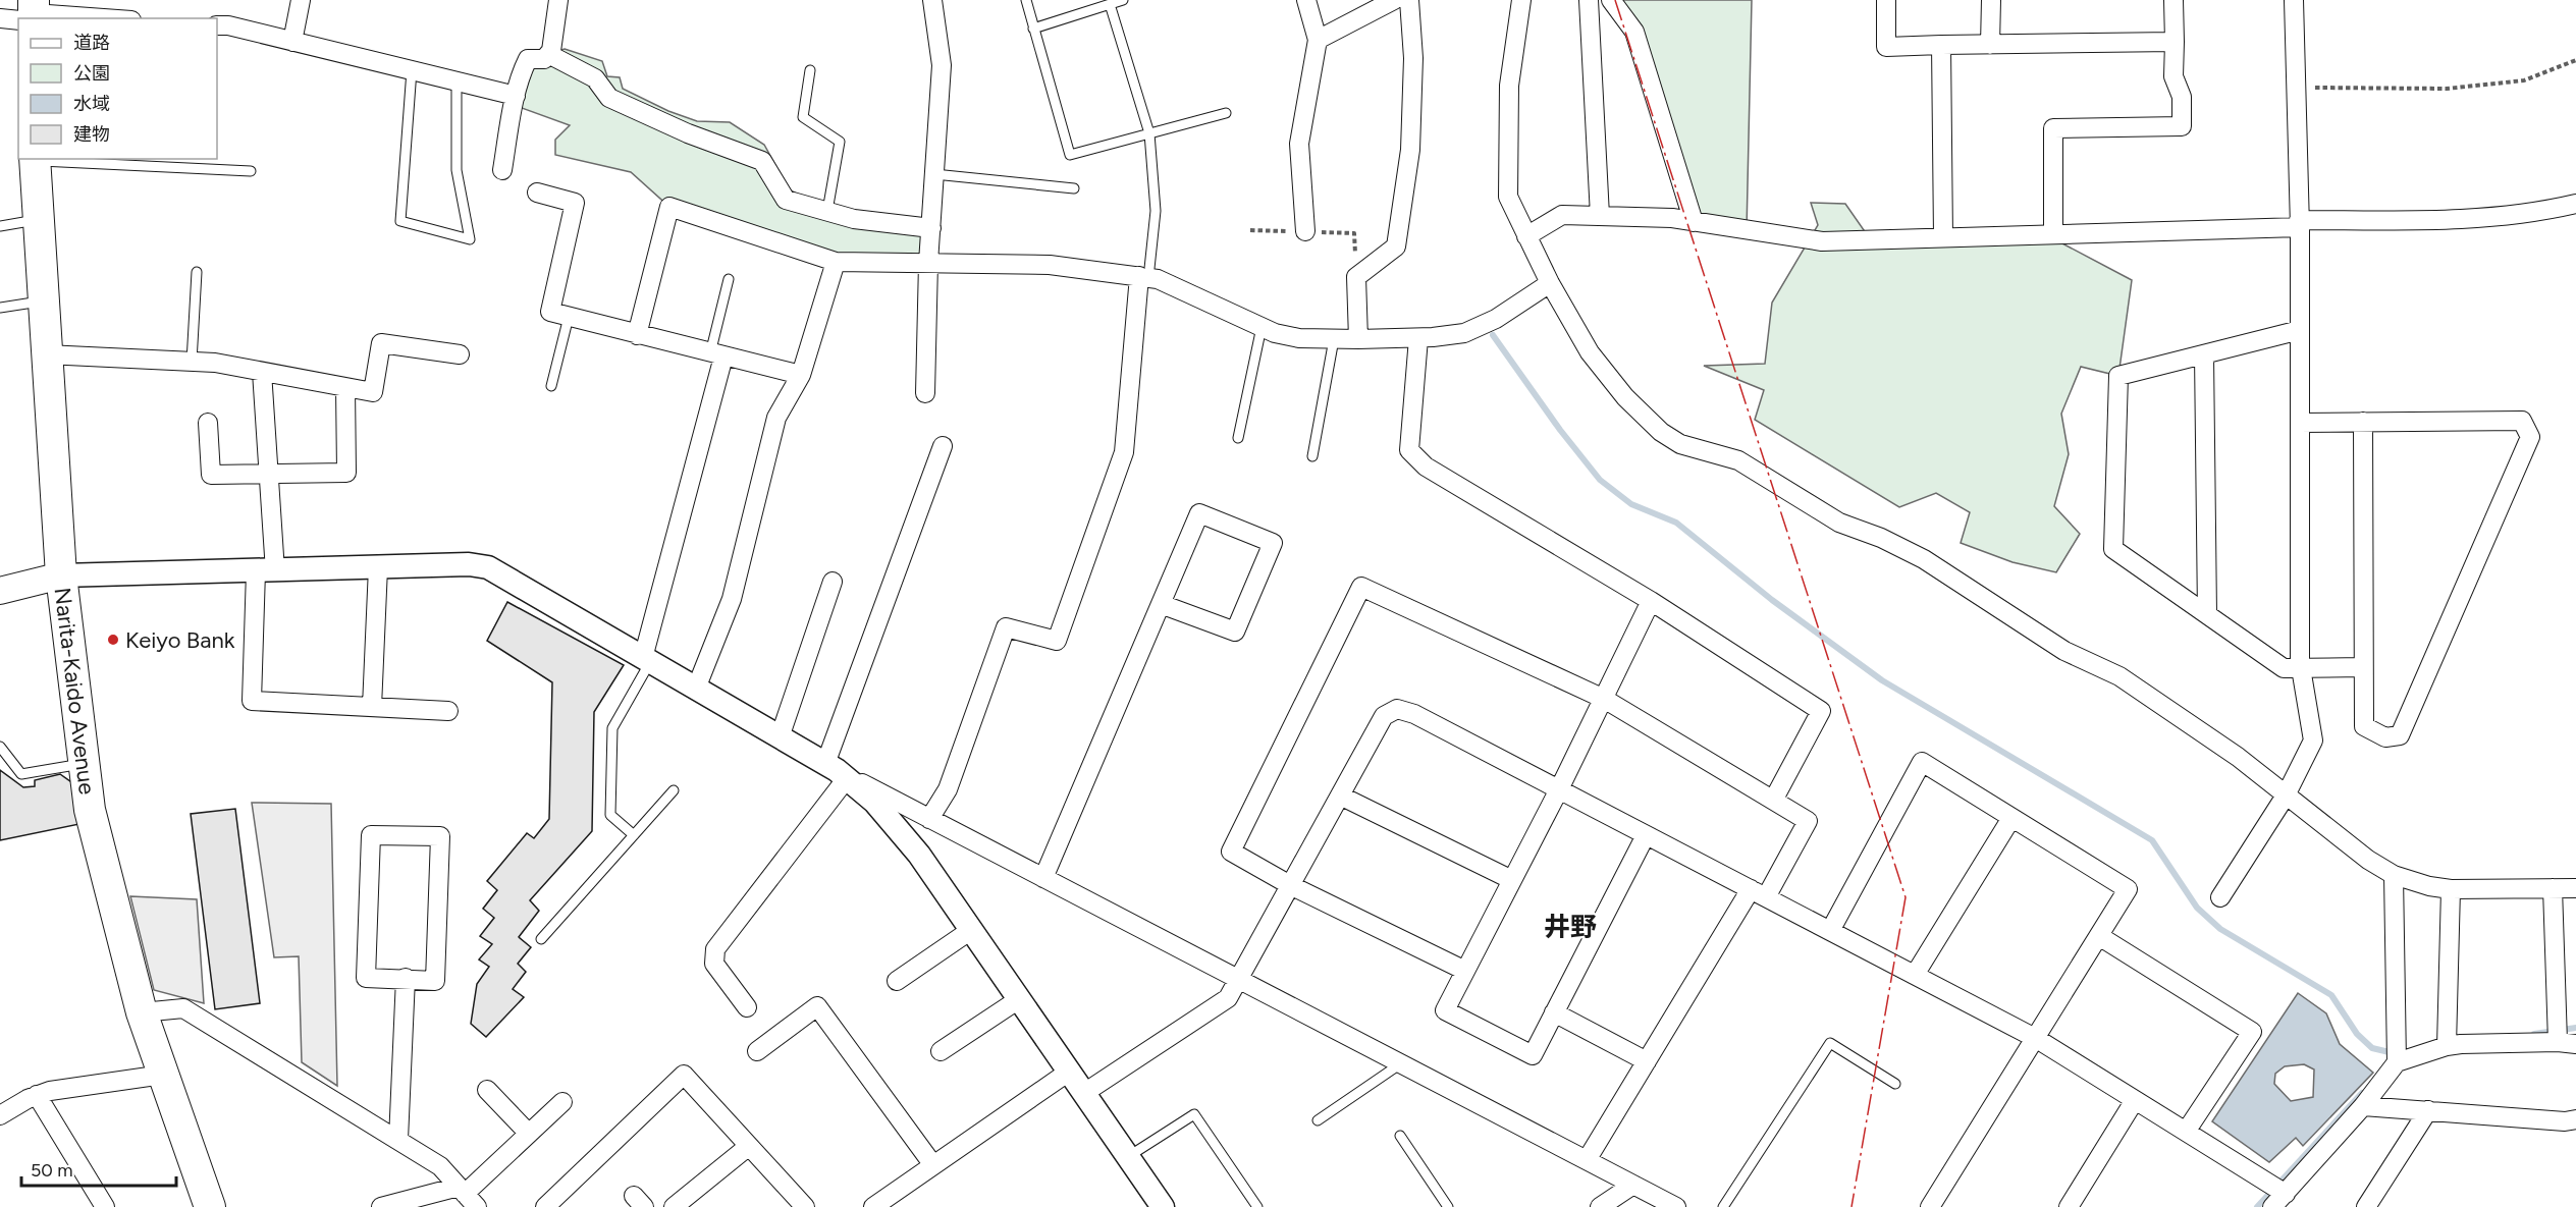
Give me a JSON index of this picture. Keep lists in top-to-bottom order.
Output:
{
  "streets": {
    "highway": ["Narita-Kaido Avenue"]
  },
  "districts": ["井野"],
  "places": ["Keiyo Bank"],
  "legend": [
    "道路",
    "公園",
    "水域",
    "建物"
  ],
  "scale_bar": "50 m"
}
